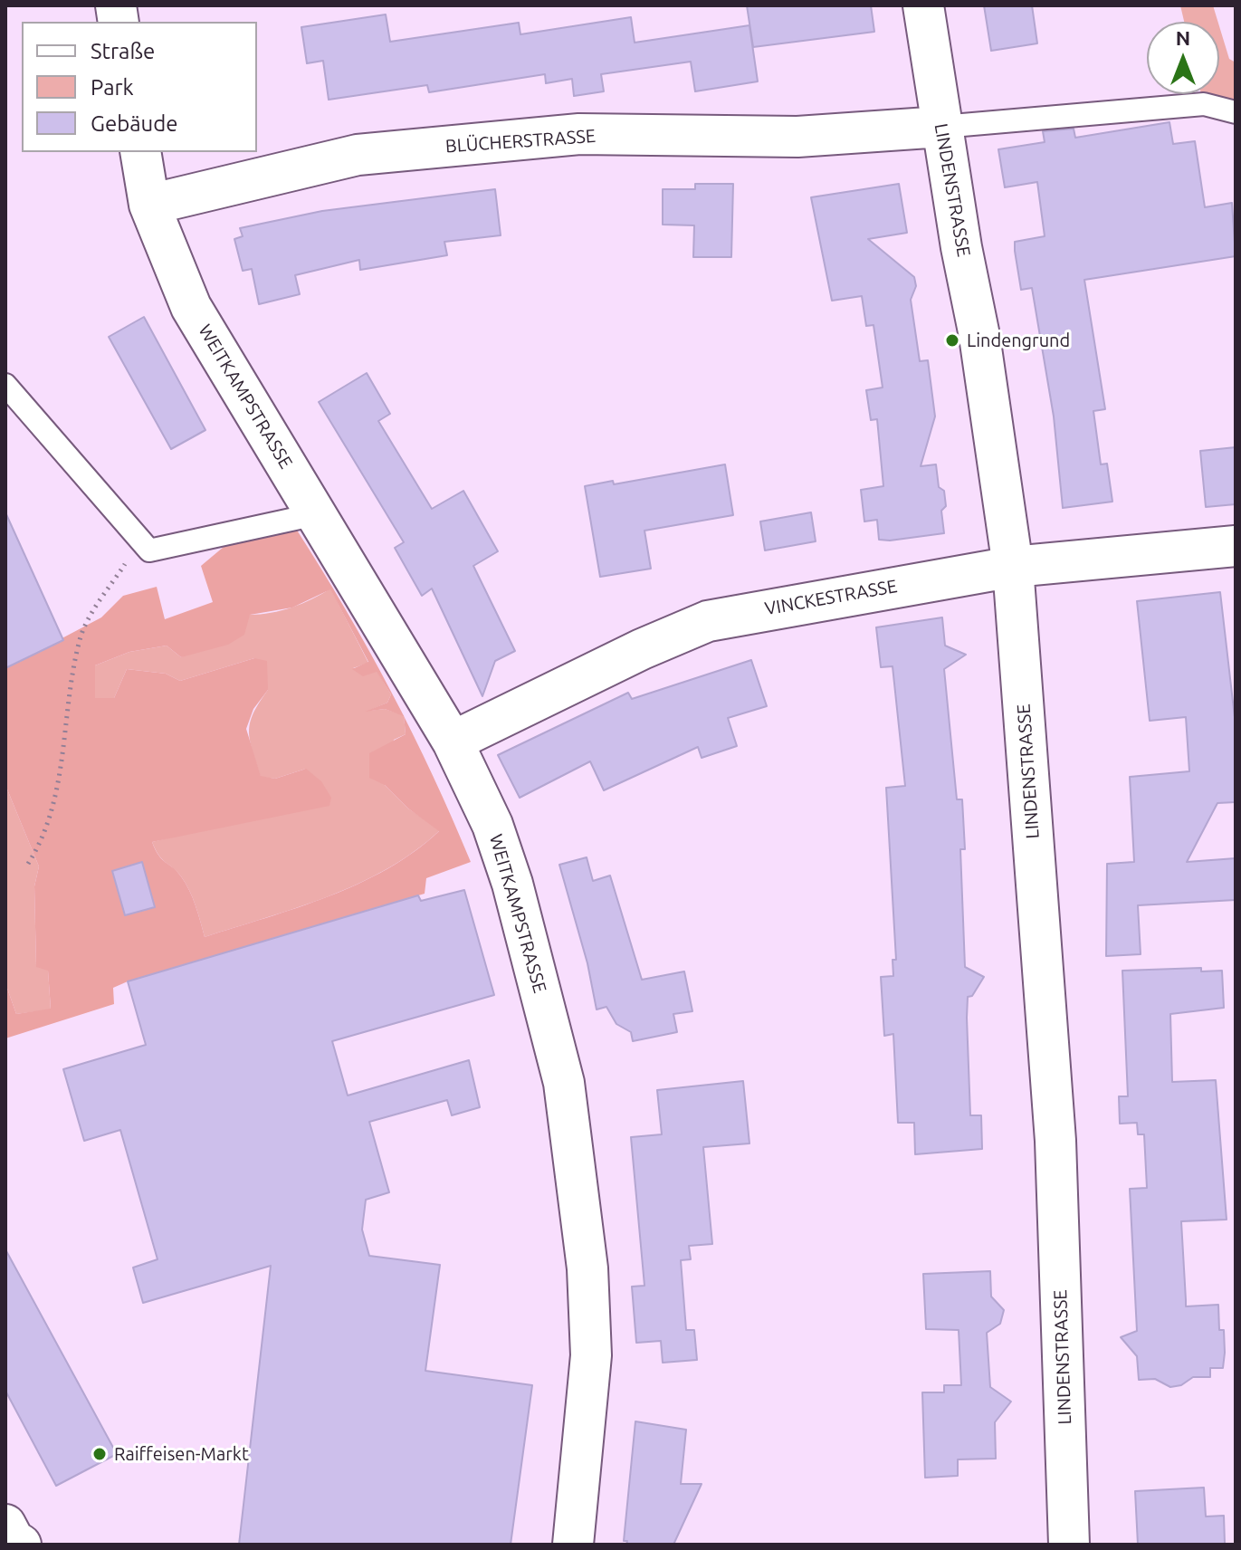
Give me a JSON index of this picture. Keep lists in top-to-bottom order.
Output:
{
  "streets": {
    "street": [
      "BLÜCHERSTRASSE",
      "LINDENSTRASSE",
      "WEITKAMPSTRASSE",
      "VINCKESTRASSE"
    ]
  },
  "crossings": [
    ["BLÜCHERSTRASSE", "LINDENSTRASSE"],
    ["BLÜCHERSTRASSE", "WEITKAMPSTRASSE"],
    ["LINDENSTRASSE", "VINCKESTRASSE"],
    ["WEITKAMPSTRASSE", "VINCKESTRASSE"]
  ],
  "places": ["Lindengrund", "Raiffeisen-Markt"],
  "legend": ["Straße", "Park", "Gebäude"],
  "north": "top"
}
